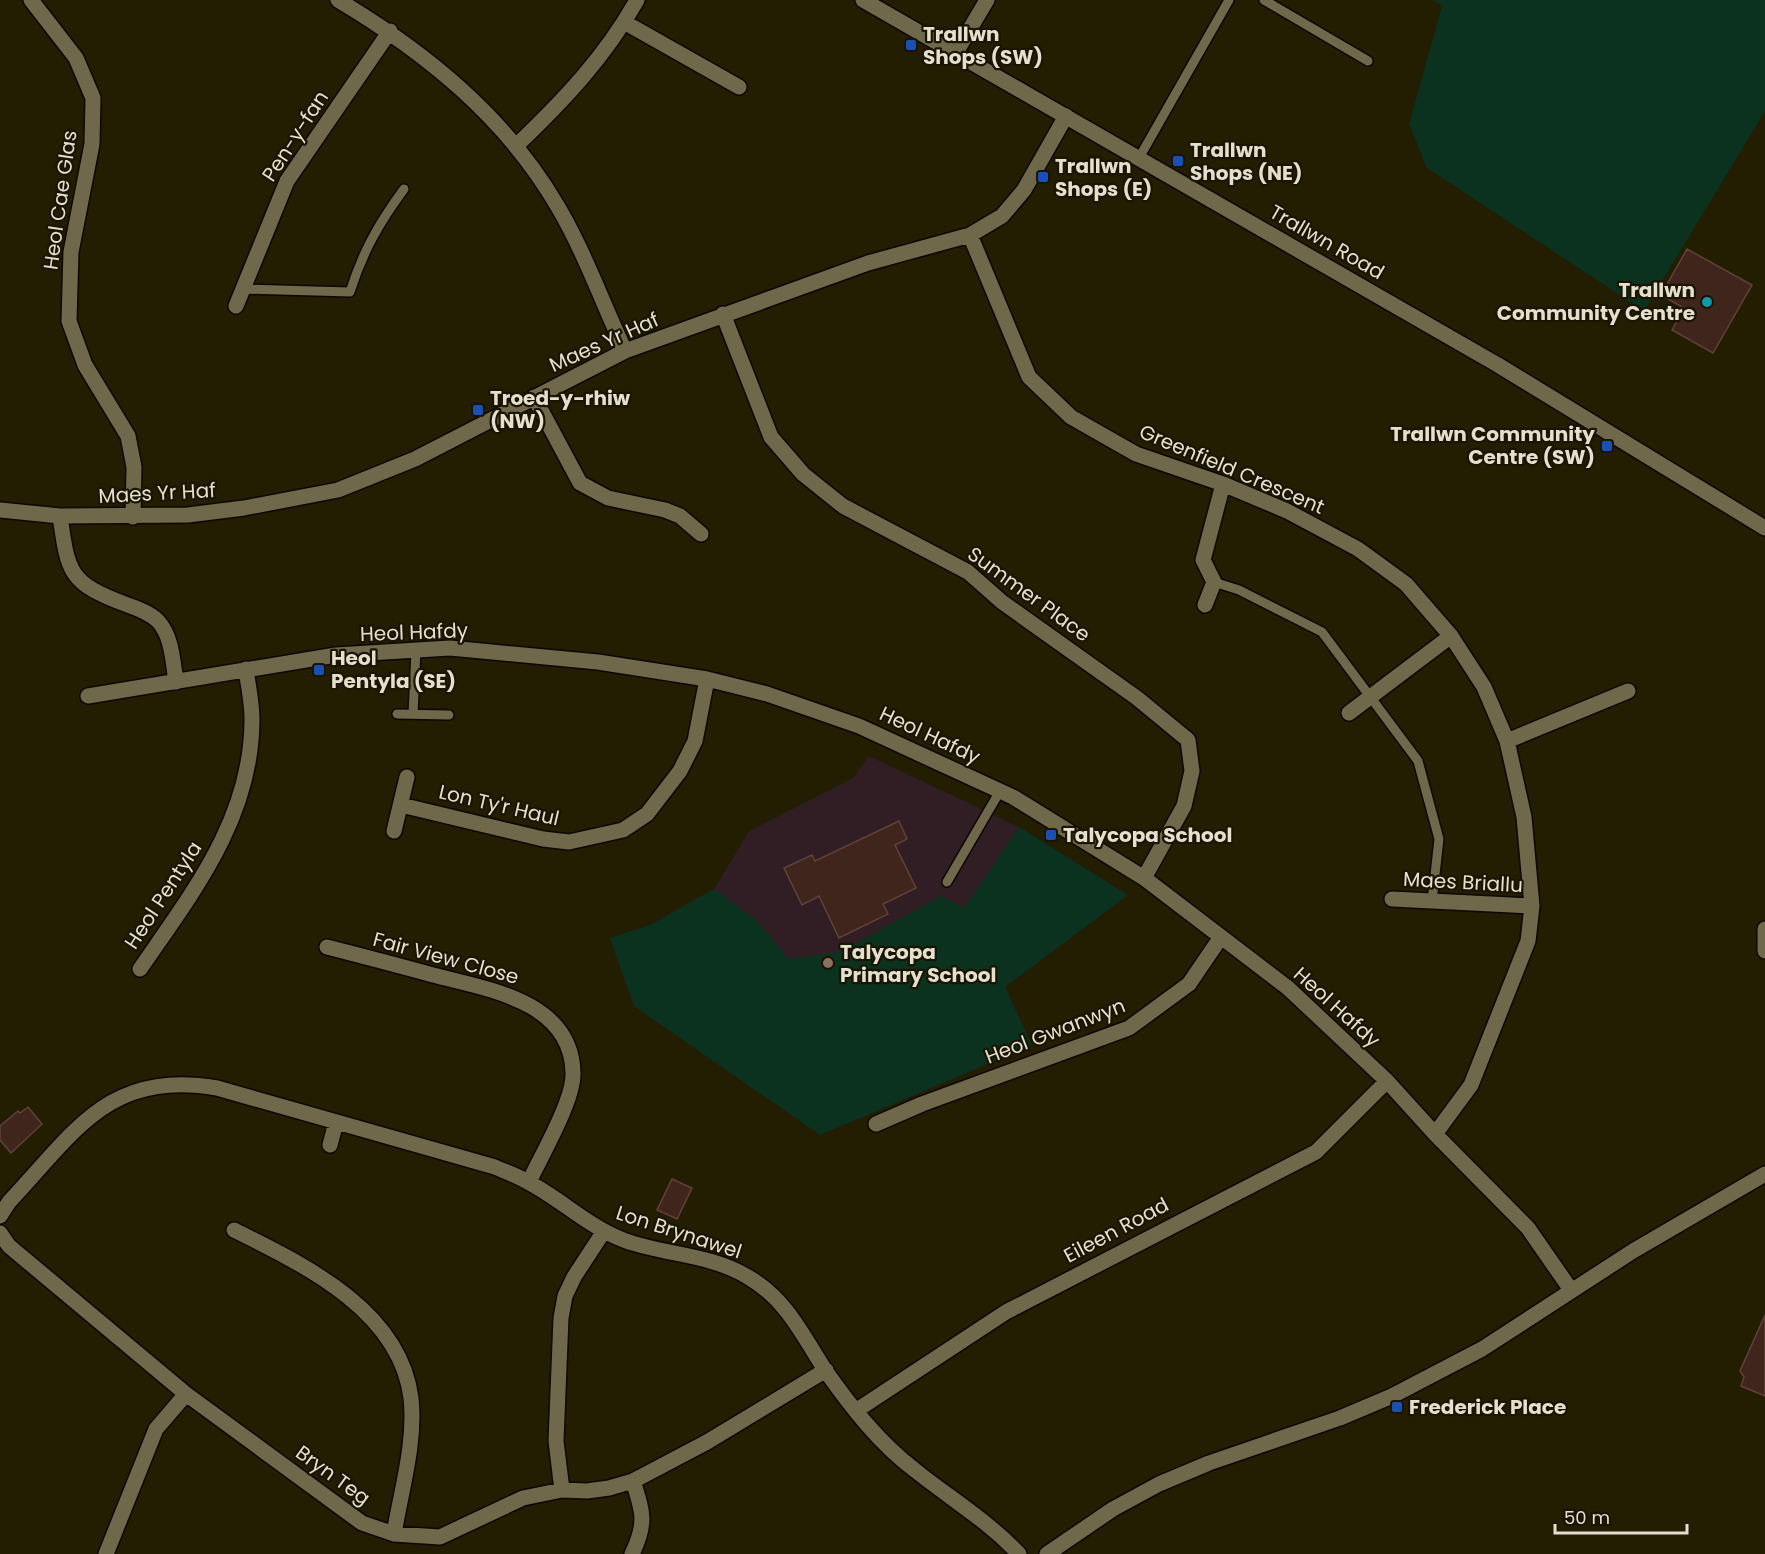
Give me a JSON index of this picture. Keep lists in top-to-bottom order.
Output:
{
  "streets": {
    "street": [
      "Pen-y-fan",
      "Heol Cae Glas",
      "Trallwn Road",
      "Maes Yr Haf",
      "Greenfield Crescent",
      "Summer Place",
      "Heol Hafdy",
      "Lon Ty'r Haul",
      "Maes Briallu",
      "Heol Pentyla",
      "Fair View Close",
      "Heol Gwanwyn",
      "Eileen Road",
      "Lon Brynawel",
      "Bryn Teg"
    ]
  },
  "crossings": [
    ["Heol Cae Glas", "Maes Yr Haf"],
    ["Trallwn Road", "Maes Yr Haf"],
    ["Maes Yr Haf", "Greenfield Crescent"],
    ["Maes Yr Haf", "Summer Place"],
    ["Greenfield Crescent", "Heol Hafdy"],
    ["Greenfield Crescent", "Maes Briallu"],
    ["Summer Place", "Heol Hafdy"],
    ["Heol Hafdy", "Lon Ty'r Haul"],
    ["Heol Hafdy", "Heol Pentyla"],
    ["Heol Hafdy", "Heol Gwanwyn"],
    ["Heol Hafdy", "Eileen Road"],
    ["Fair View Close", "Lon Brynawel"],
    ["Eileen Road", "Lon Brynawel"],
    ["Lon Brynawel", "Bryn Teg"]
  ],
  "places": {
    "transit": [
      "Trallwn Shops (SW)",
      "Trallwn Shops (NE)",
      "Trallwn Shops (E)",
      "Troed-y-rhiw (NW)",
      "Trallwn Community Centre (SW)",
      "Heol Pentyla (SE)",
      "Talycopa School",
      "Frederick Place"
    ],
    "other": ["Trallwn Community Centre", "Talycopa Primary School"]
  },
  "scale_bar": "50 m"
}
